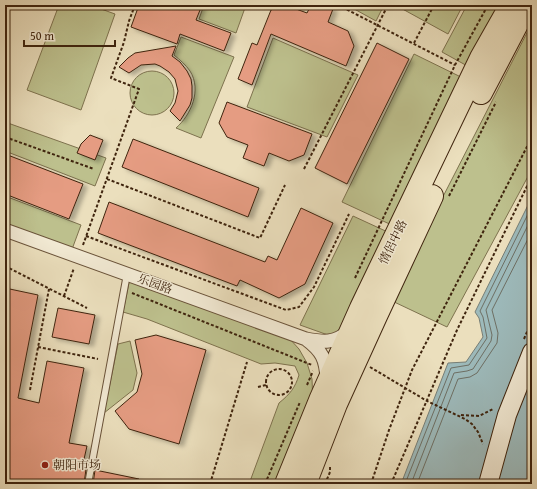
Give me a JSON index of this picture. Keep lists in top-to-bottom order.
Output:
{
  "streets": {
    "highway": ["情侶中路"],
    "street": ["乐园路"]
  },
  "places": ["朝阳市场"],
  "scale_bar": "50 m"
}
